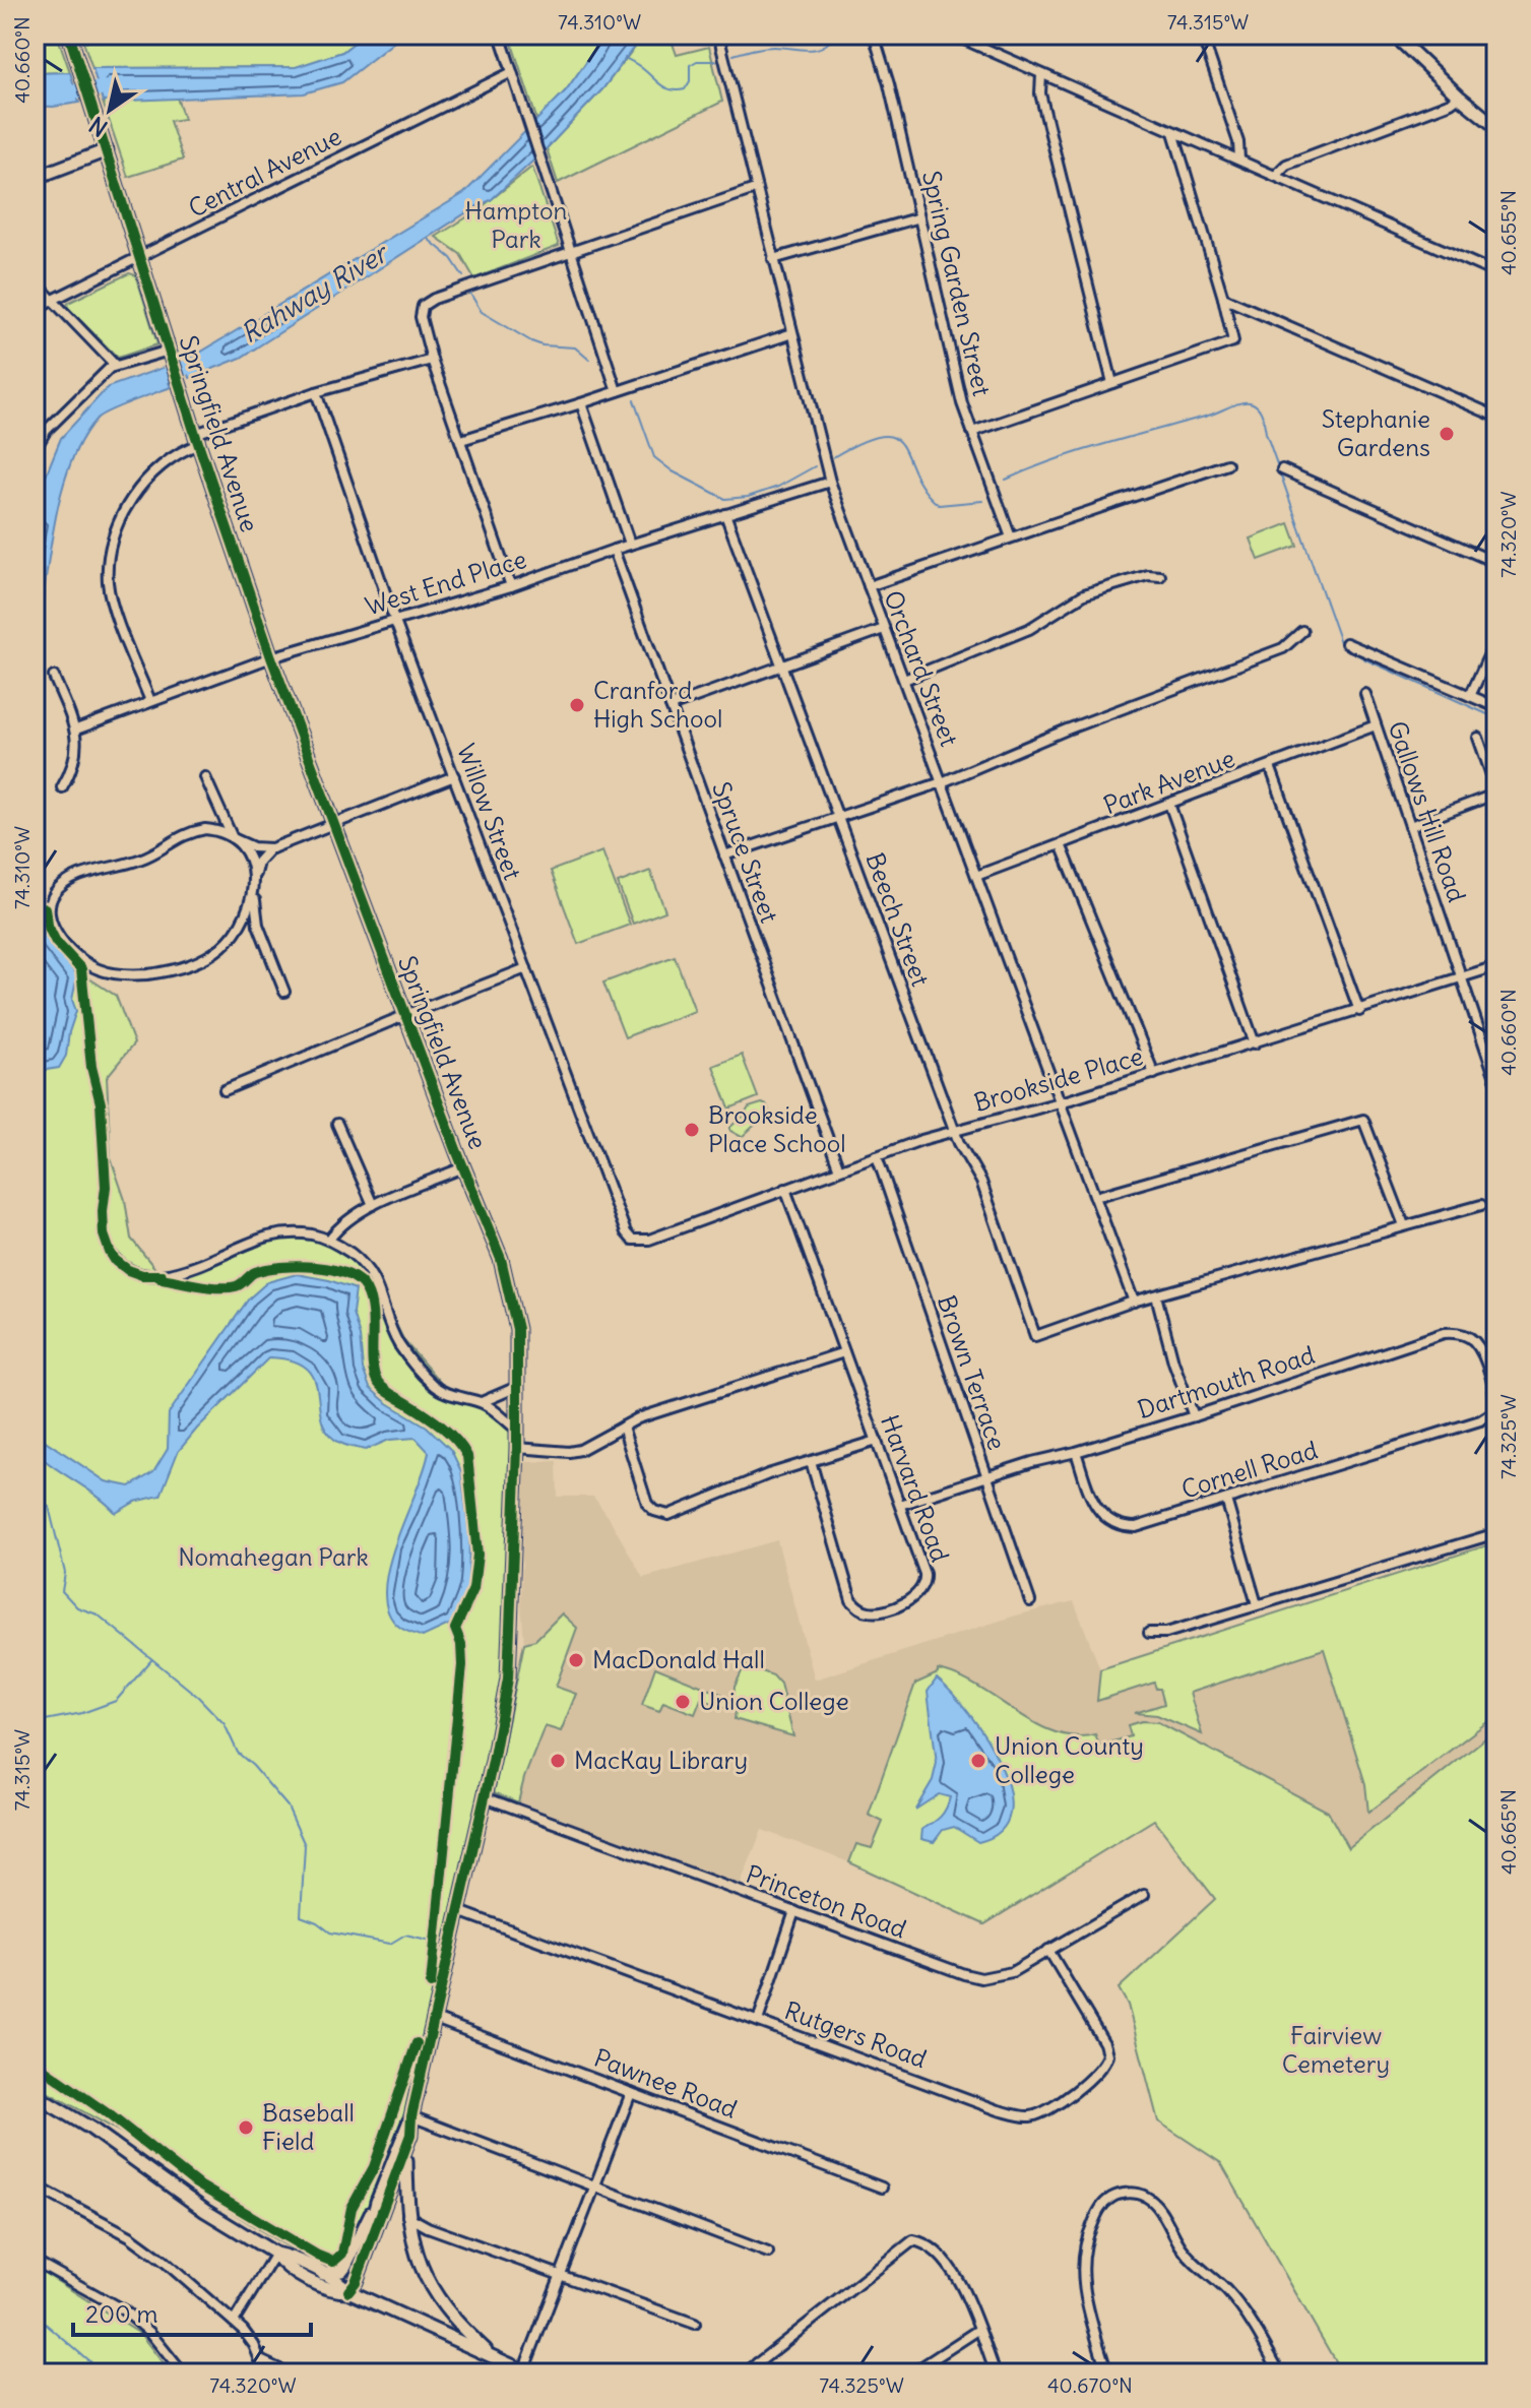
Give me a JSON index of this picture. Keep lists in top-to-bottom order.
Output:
{
  "streets": {
    "street": [
      "Central Avenue",
      "Spring Garden Street",
      "Springfield Avenue",
      "West End Place",
      "Orchard Street",
      "Park Avenue",
      "Willow Street",
      "Gallows Hill Road",
      "Spruce Street",
      "Beech Street",
      "Brookside Place",
      "Brown Terrace",
      "Dartmouth Road",
      "Cornell Road",
      "Harvard Road",
      "Princeton Road",
      "Rutgers Road",
      "Pawnee Road"
    ]
  },
  "crossings": [
    ["Central Avenue", "Springfield Avenue"],
    ["Springfield Avenue", "West End Place"],
    ["Springfield Avenue", "Princeton Road"],
    ["Springfield Avenue", "Rutgers Road"],
    ["Springfield Avenue", "Pawnee Road"],
    ["West End Place", "Orchard Street"],
    ["West End Place", "Willow Street"],
    ["West End Place", "Spruce Street"],
    ["West End Place", "Beech Street"],
    ["Orchard Street", "Park Avenue"],
    ["Orchard Street", "Beech Street"],
    ["Orchard Street", "Brookside Place"],
    ["Park Avenue", "Gallows Hill Road"],
    ["Willow Street", "Brookside Place"],
    ["Gallows Hill Road", "Brookside Place"],
    ["Spruce Street", "Brookside Place"],
    ["Beech Street", "Brookside Place"],
    ["Brookside Place", "Brown Terrace"],
    ["Brookside Place", "Harvard Road"],
    ["Brown Terrace", "Dartmouth Road"],
    ["Dartmouth Road", "Cornell Road"],
    ["Dartmouth Road", "Harvard Road"],
    ["Princeton Road", "Rutgers Road"]
  ],
  "water": ["Rahway River"],
  "parks": ["Hampton Park", "Nomahegan Park", "Fairview Cemetery"],
  "places": [
    "Stephanie Gardens",
    "Cranford High School",
    "Brookside Place School",
    "MacDonald Hall",
    "Union College",
    "MacKay Library",
    "Union County College",
    "Baseball Field"
  ],
  "scale_bar": "200 m",
  "north": "bottom left",
  "coordinates": [
    "74.310°W",
    "74.315°W",
    "40.660°N",
    "40.655°N",
    "74.320°W",
    "74.325°W",
    "40.665°N",
    "40.670°N"
  ]
}
